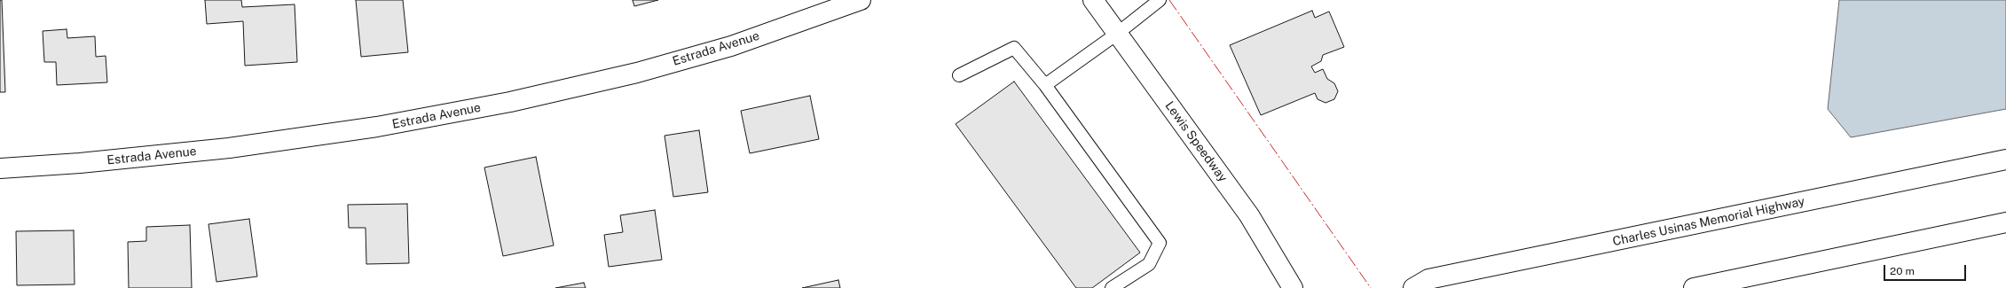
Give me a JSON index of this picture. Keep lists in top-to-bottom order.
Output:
{
  "streets": {
    "main road": ["Estrada Avenue", "Lewis Speedway", "Charles Usinas Memorial Highway"]
  },
  "scale_bar": "20 m"
}
